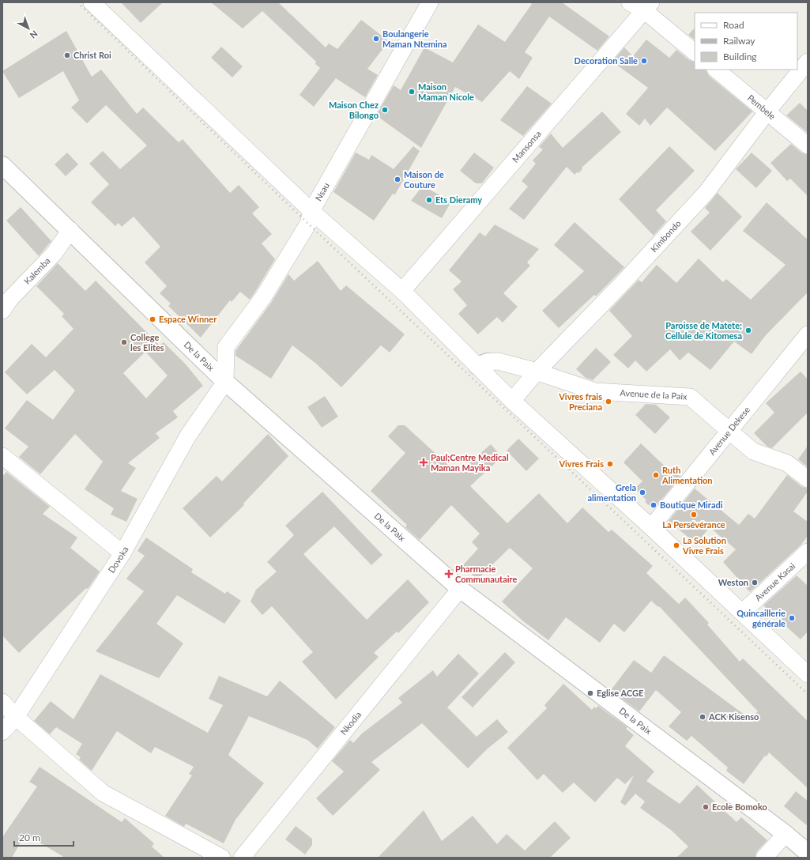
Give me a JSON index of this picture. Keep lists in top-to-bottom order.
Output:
{
  "streets": {
    "street": [
      "Pembele",
      "Mansonsa",
      "Nsau",
      "Kimbondo",
      "Kalemba",
      "De la Paix",
      "Avenue de la Paix",
      "Avenue Dekese",
      "Dovoka",
      "Avenue Kasai",
      "Nkodia"
    ]
  },
  "crossings": [
    ["Pembele", "Kimbondo"],
    ["Nsau", "De la Paix"],
    ["Nsau", "Dovoka"],
    ["Kimbondo", "Avenue de la Paix"],
    ["Kalemba", "De la Paix"],
    ["De la Paix", "Dovoka"],
    ["De la Paix", "Nkodia"],
    ["Avenue de la Paix", "Avenue Dekese"]
  ],
  "places": {
    "other": [
      "Boulangerie Maman Ntemina",
      "Christ Roi",
      "Decoration Salle",
      "Maison Maman Nicole",
      "Maison Chez Bilongo",
      "Maison de Couture",
      "Ets Dieramy",
      "Espace Winner",
      "Paroisse de Matete; Cellule de Kitomesa",
      "College les Elites",
      "Vivres frais Preciana",
      "Vivres Frais",
      "Ruth Alimentation",
      "Grela alimentation",
      "Boutique Miradi",
      "La Persévérance",
      "La Solution Vivre Frais",
      "Weston",
      "Quincaillerie générale",
      "Eglise ACGE",
      "ACK Kisenso",
      "Ecole Bomoko"
    ],
    "health": ["Paul;Centre Medical Maman Mayika", "Pharmacie Communautaire"]
  },
  "legend": ["Road", "Railway", "Building"],
  "scale_bar": "20 m",
  "north": "bottom right"
}
